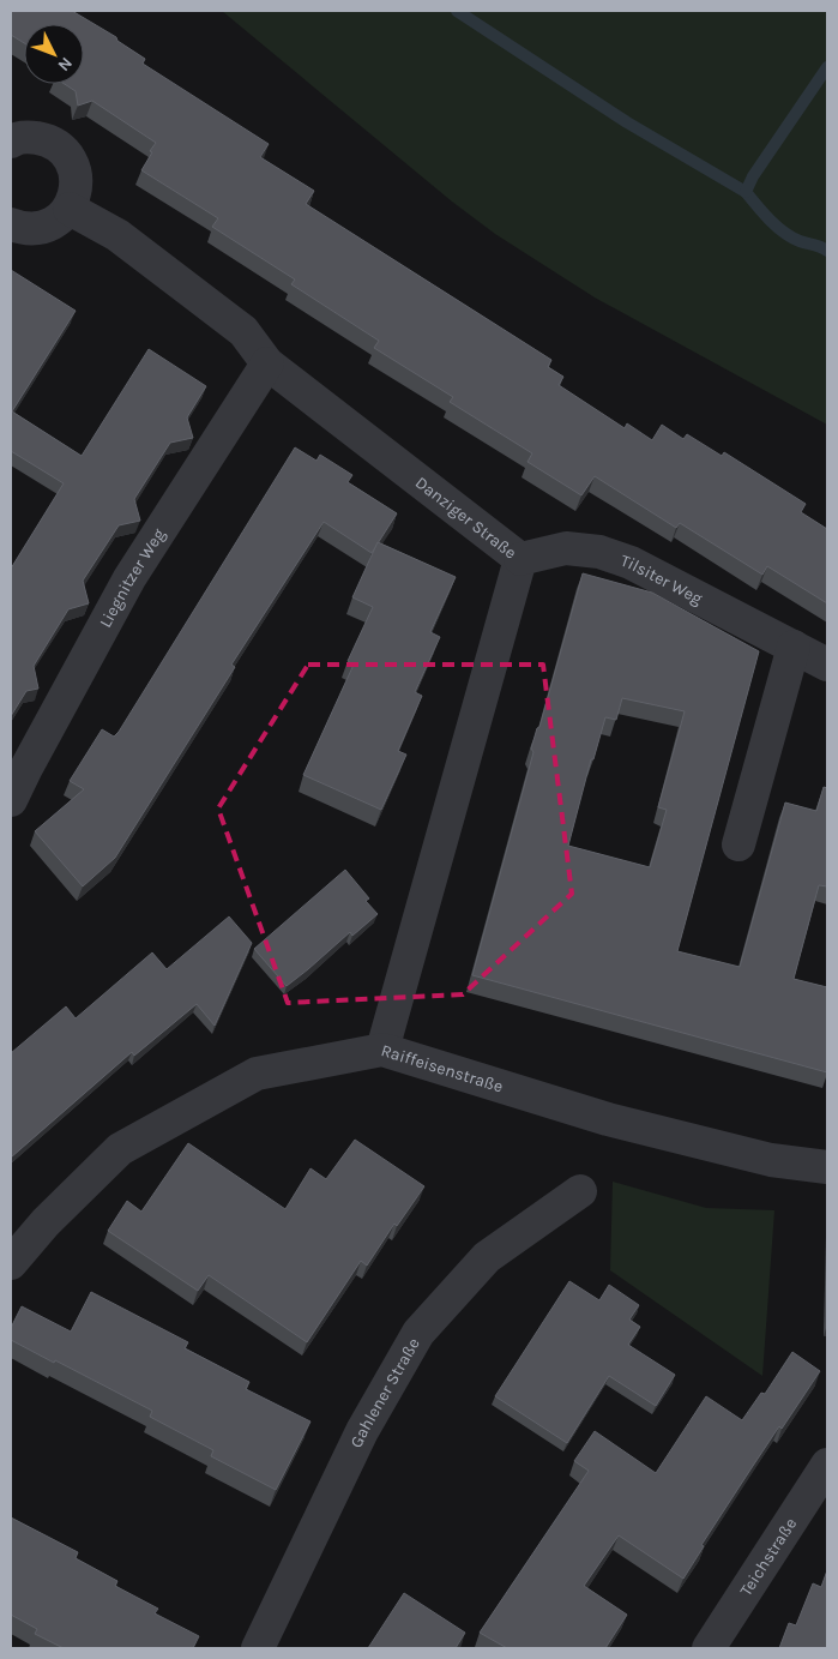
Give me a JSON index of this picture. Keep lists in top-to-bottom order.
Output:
{
  "streets": {
    "street": [
      "Danziger Straße",
      "Liegnitzer Weg",
      "Tilsiter Weg",
      "Raiffeisenstraße",
      "Gahlener Straße",
      "Teichstraße"
    ]
  },
  "crossings": [
    ["Danziger Straße", "Liegnitzer Weg"],
    ["Danziger Straße", "Tilsiter Weg"],
    ["Danziger Straße", "Raiffeisenstraße"]
  ],
  "north": "bottom right"
}
